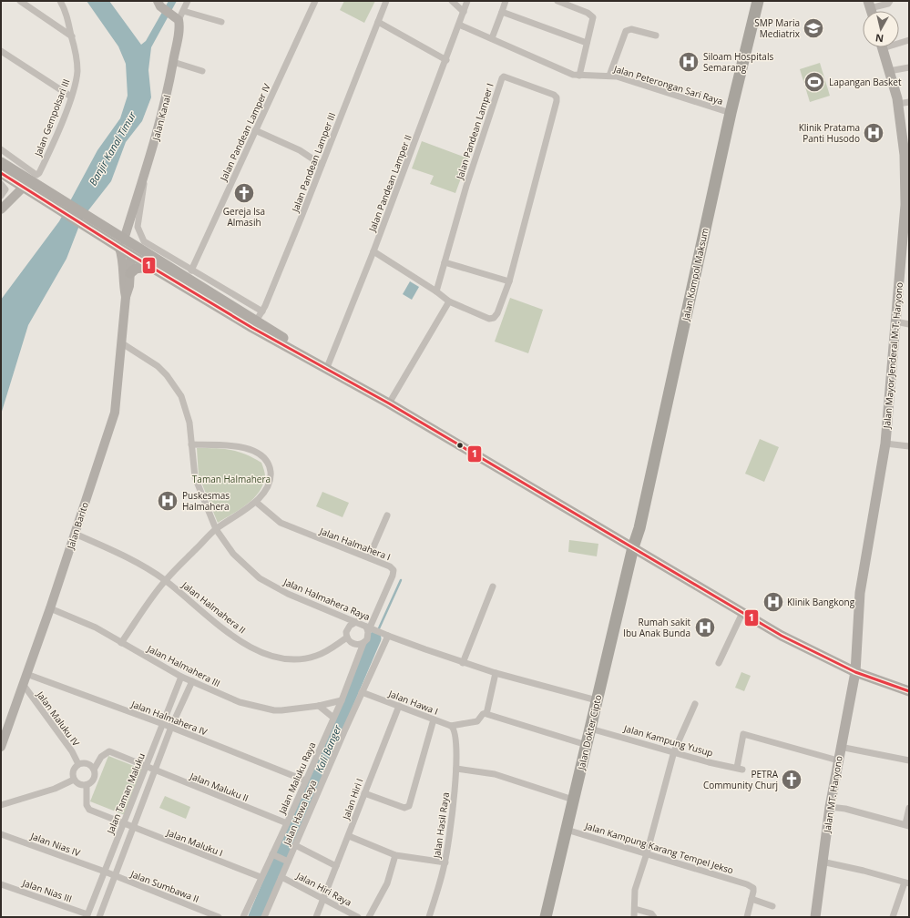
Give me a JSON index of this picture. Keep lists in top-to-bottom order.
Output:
{
  "streets": {
    "highway": ["Jalan Kompol Maksum", "Jalan Dokter Cipto"],
    "main road": ["Jalan Mayor Jenderal M.T. Haryono", "Jalan MT. Haryono"],
    "street": [
      "Jalan Peterongan Sari Raya",
      "Jalan Gempolsari III",
      "Jalan Kanal",
      "Jalan Pandean Lamper I",
      "Jalan Pandean Lamper IV",
      "Jalan Pandean Lamper III",
      "Jalan Pandean Lamper II",
      "Jalan Barito",
      "Jalan Halmahera I",
      "Jalan Halmahera Raya",
      "Jalan Halmahera II",
      "Jalan Halmahera III",
      "Jalan Hawa I",
      "Jalan Halmahera IV",
      "Jalan Maluku IV",
      "Jalan Kampung Yusup",
      "Jalan Maluku Raya",
      "Jalan Maluku II",
      "Jalan Taman Maluku",
      "Jalan Hiri I",
      "Jalan Hawa Raya",
      "Jalan Hasil Raya",
      "Jalan Maluku I",
      "Jalan Nias IV",
      "Jalan Kampung Karang Tempel Jekso",
      "Jalan Sumbawa II",
      "Jalan Hiri Raya",
      "Jalan Nias III"
    ]
  },
  "crossings": [
    ["Jalan Peterongan Sari Raya", "Jalan Pandean Lamper II"],
    ["Jalan Peterongan Sari Raya", "Jalan Kompol Maksum"],
    ["Jalan Pandean Lamper I", "Jalan Pandean Lamper II"],
    ["Jalan Kompol Maksum", "Jalan Dokter Cipto"],
    ["Jalan Mayor Jenderal M.T. Haryono", "Jalan MT. Haryono"],
    ["Jalan Barito", "Jalan Halmahera Raya"],
    ["Jalan Barito", "Jalan Halmahera II"],
    ["Jalan Barito", "Jalan Halmahera III"],
    ["Jalan Barito", "Jalan Halmahera IV"],
    ["Jalan Barito", "Jalan Maluku IV"],
    ["Jalan Halmahera I", "Jalan Halmahera Raya"],
    ["Jalan Halmahera I", "Jalan Halmahera II"],
    ["Jalan Halmahera I", "Jalan Maluku Raya"],
    ["Jalan Halmahera Raya", "Jalan Halmahera II"],
    ["Jalan Halmahera Raya", "Jalan Dokter Cipto"],
    ["Jalan Halmahera Raya", "Jalan Maluku Raya"],
    ["Jalan Halmahera Raya", "Jalan Hawa Raya"],
    ["Jalan Halmahera II", "Jalan Maluku Raya"],
    ["Jalan Halmahera III", "Jalan Maluku Raya"],
    ["Jalan Halmahera III", "Jalan Taman Maluku"],
    ["Jalan Hawa I", "Jalan Hiri I"],
    ["Jalan Hawa I", "Jalan Hawa Raya"],
    ["Jalan Hawa I", "Jalan Hasil Raya"],
    ["Jalan Halmahera IV", "Jalan Maluku Raya"],
    ["Jalan Halmahera IV", "Jalan Taman Maluku"],
    ["Jalan Maluku IV", "Jalan Maluku I"],
    ["Jalan Dokter Cipto", "Jalan Kampung Yusup"],
    ["Jalan Dokter Cipto", "Jalan Kampung Karang Tempel Jekso"],
    ["Jalan Kampung Yusup", "Jalan MT. Haryono"],
    ["Jalan Maluku Raya", "Jalan Maluku II"],
    ["Jalan Maluku Raya", "Jalan Maluku I"],
    ["Jalan Maluku II", "Jalan Taman Maluku"],
    ["Jalan Taman Maluku", "Jalan Maluku I"],
    ["Jalan Taman Maluku", "Jalan Nias IV"],
    ["Jalan Taman Maluku", "Jalan Sumbawa II"],
    ["Jalan Taman Maluku", "Jalan Nias III"],
    ["Jalan Hiri I", "Jalan Hiri Raya"],
    ["Jalan Hawa Raya", "Jalan Hiri Raya"],
    ["Jalan Nias IV", "Jalan Sumbawa II"]
  ],
  "water": ["Banjir Kanal Timur", "Kali Banger"],
  "parks": ["Taman Halmahera"],
  "places": {
    "school or university": ["SMP Maria Mediatrix"],
    "hospital": [
      "Siloam Hospitals Semarang",
      "Klinik Pratama Panti Husodo",
      "Puskesmas Halmahera",
      "Klinik Bangkong",
      "Rumah sakit Ibu Anak Bunda"
    ],
    "sports": ["Lapangan Basket"],
    "church": ["Gereja Isa Almasih", "PETRA Community Churj"]
  },
  "lines": ["transit line 1"],
  "north": "bottom"
}
